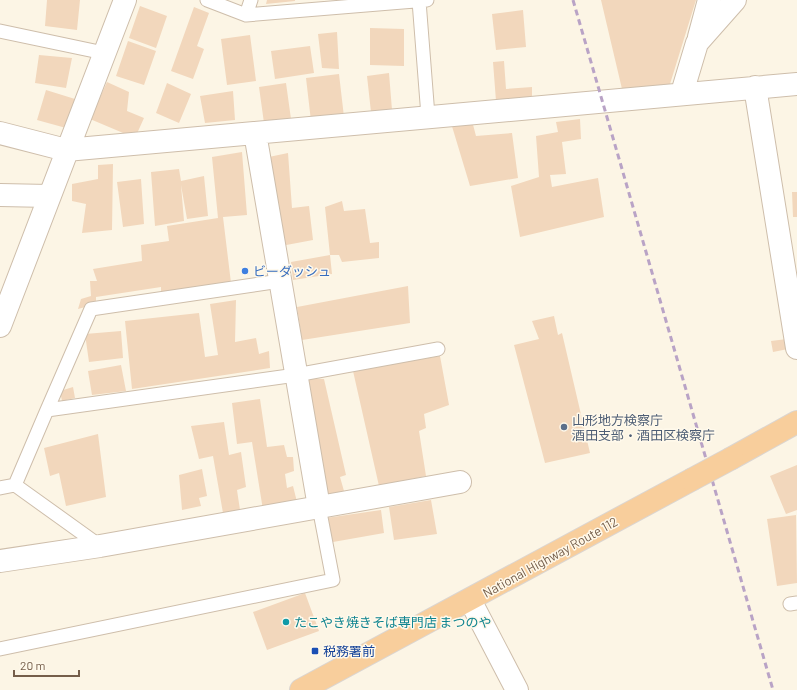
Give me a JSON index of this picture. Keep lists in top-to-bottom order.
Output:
{
  "streets": {
    "highway": ["National Highway Route 112"]
  },
  "places": {
    "other": ["ビーダッシュ", "山形地方検察庁 酒田支部・酒田区検察庁", "たこやき焼きそば専門店 まつのや"],
    "transit": ["税務署前"]
  },
  "scale_bar": "20 m"
}
